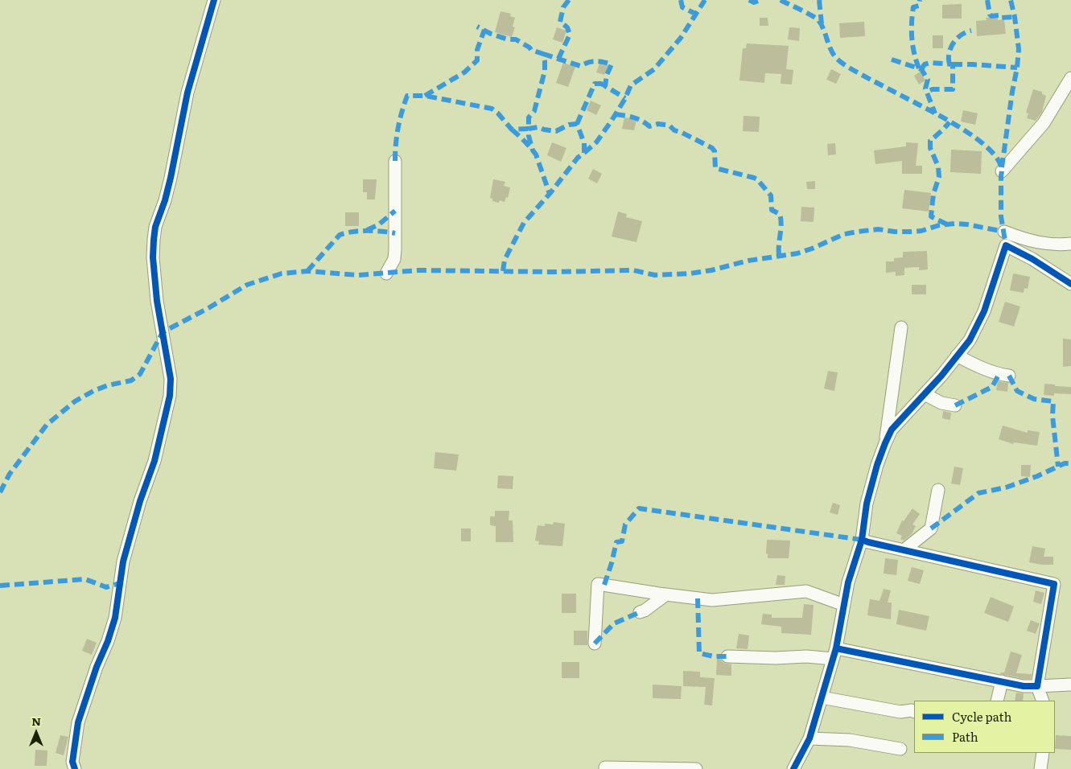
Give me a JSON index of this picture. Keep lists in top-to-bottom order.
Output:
{
  "legend": ["Cycle path", "Path"],
  "north": "top"
}
